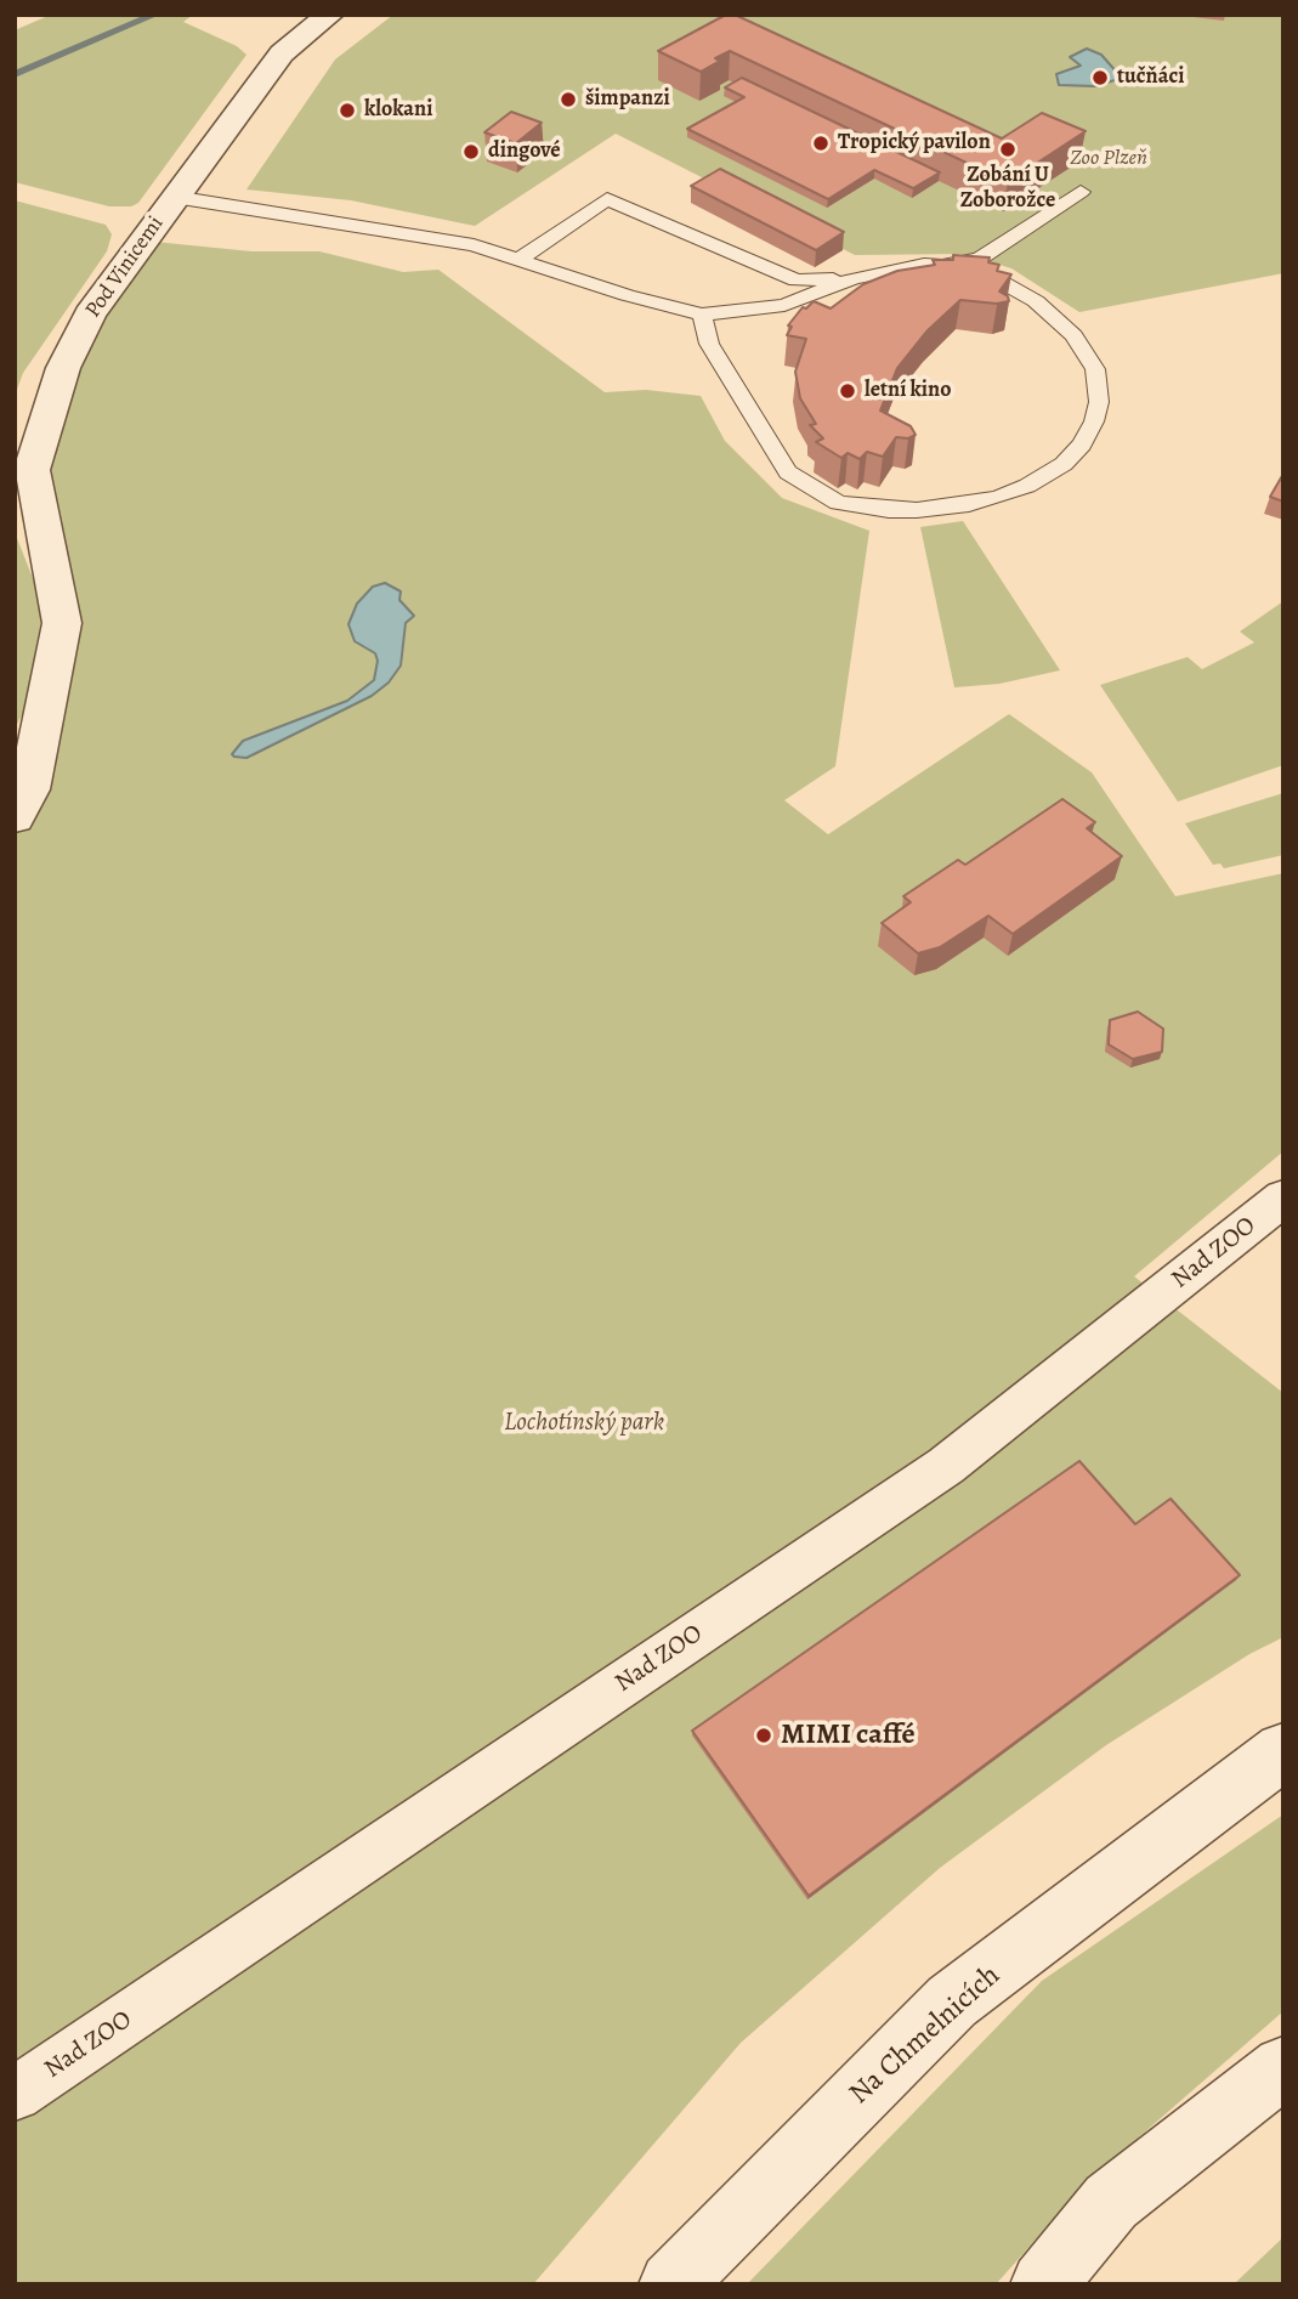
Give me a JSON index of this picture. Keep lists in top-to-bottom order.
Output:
{
  "streets": {
    "street": ["Pod Vinicemi", "Nad ZOO", "Na Chmelnicích"]
  },
  "parks": ["Zoo Plzeň", "Lochotínský park"],
  "places": [
    "tučňáci",
    "šimpanzi",
    "klokani",
    "Tropický pavilon",
    "Zobání U Zoborožce",
    "dingové",
    "letní kino",
    "MIMI caffé"
  ]
}
